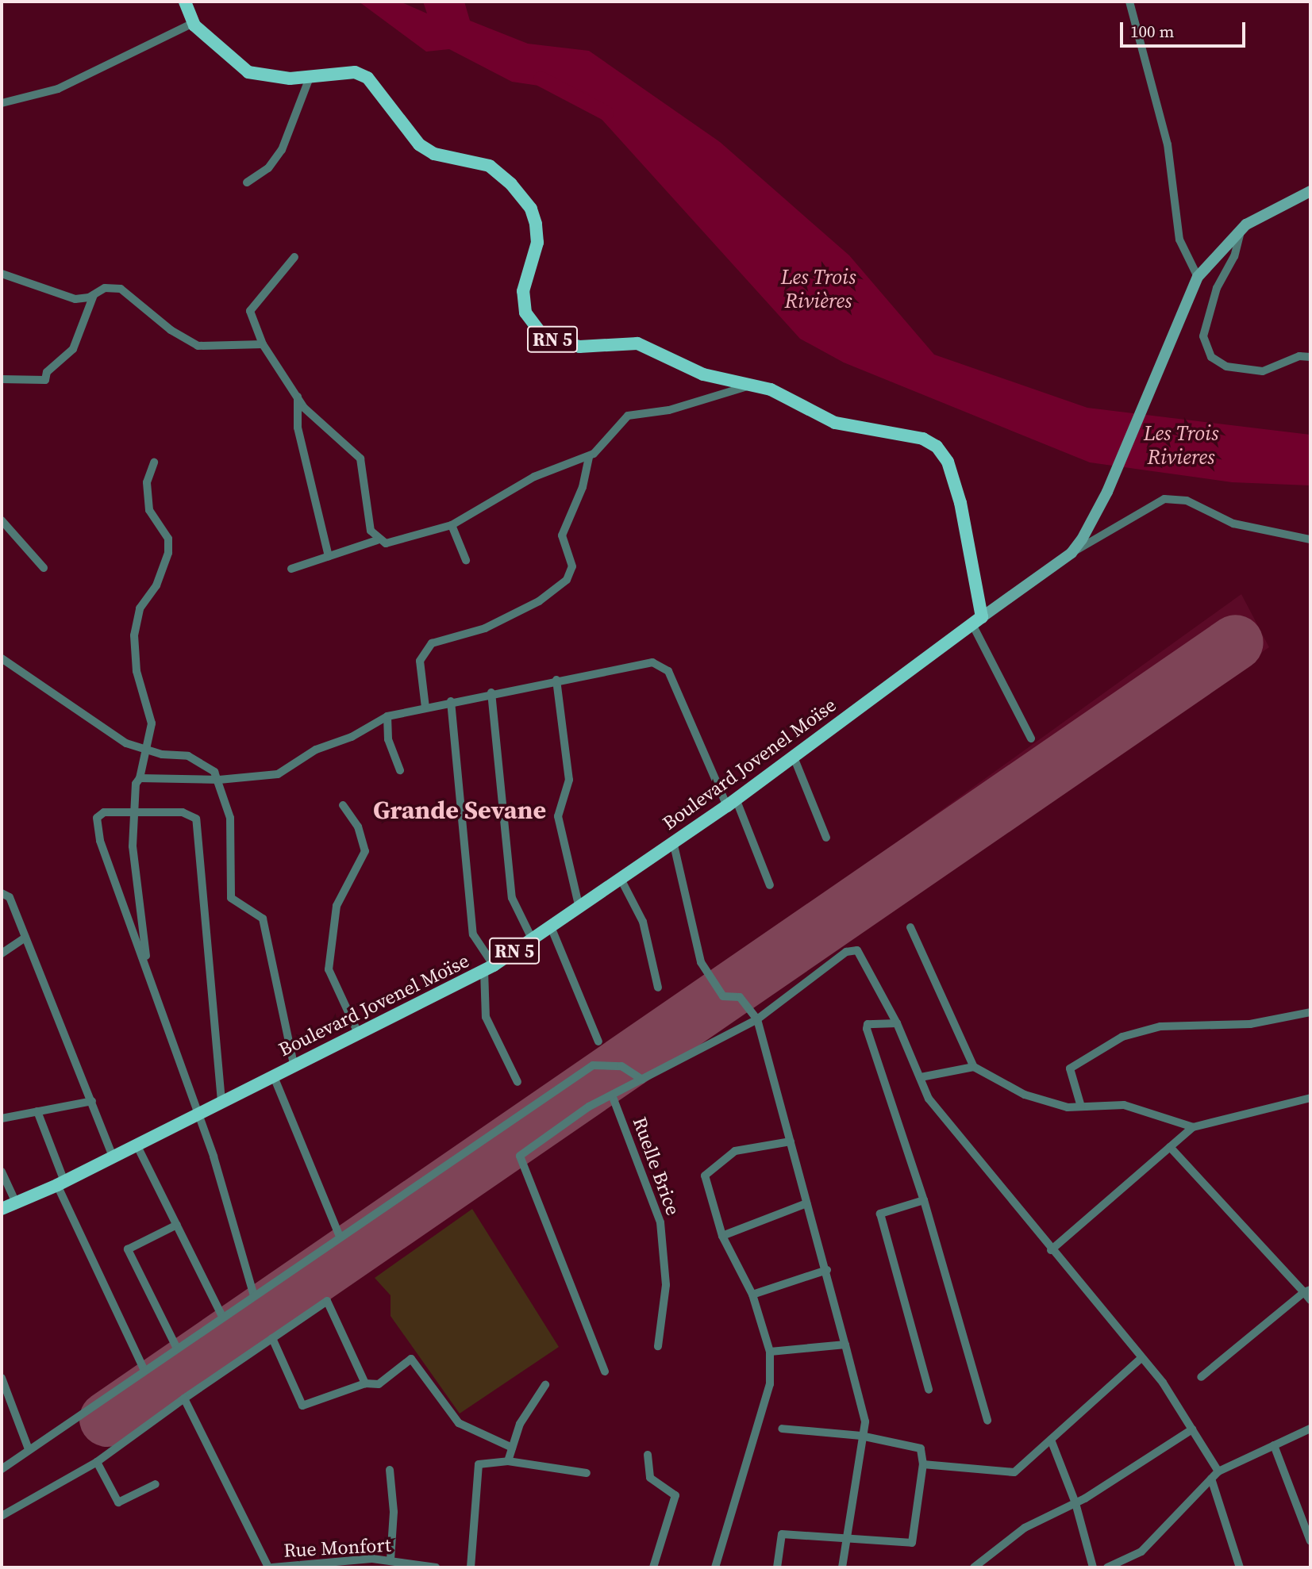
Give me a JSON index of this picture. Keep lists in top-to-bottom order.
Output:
{
  "streets": {
    "main road": ["RN 5", "Boulevard Jovenel Moïse"],
    "street": ["Ruelle Brice", "Rue Monfort"]
  },
  "crossings": [
    ["RN 5", "Boulevard Jovenel Moïse"]
  ],
  "districts": ["Grande Sevane"],
  "water": ["Les Trois Rivières", "Les Trois Rivieres"],
  "scale_bar": "100 m"
}
